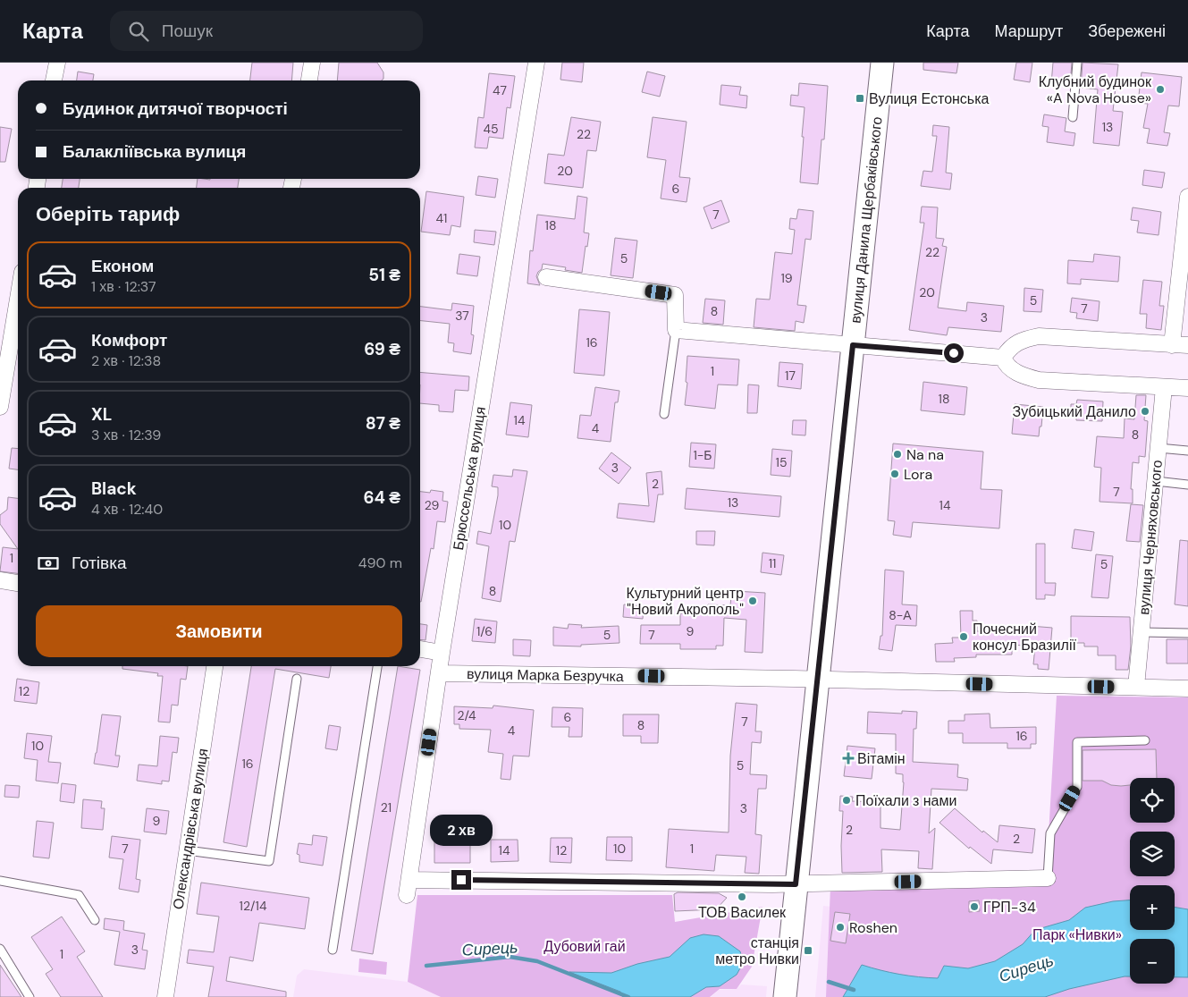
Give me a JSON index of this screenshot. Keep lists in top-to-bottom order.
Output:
{
  "streets": {
    "main road": ["вулиця Данила Щербаківського"],
    "street": [
      "Брюссельська вулиця",
      "вулиця Черняховського",
      "вулиця Марка Безручка",
      "Олександрівська вулиця"
    ]
  },
  "crossings": [
    ["вулиця Данила Щербаківського", "вулиця Марка Безручка"],
    ["Брюссельська вулиця", "вулиця Марка Безручка"],
    ["вулиця Черняховського", "вулиця Марка Безручка"]
  ],
  "water": ["Сирець"],
  "parks": ["Парк «Нивки»", "Дубовий гай"],
  "places": {
    "other": [
      "Клубний будинок «A Nova House»",
      "Зубицький Данило",
      "Na na",
      "Lora",
      "Культурний центр \"Новий Акрополь\"",
      "Почесний консул Бразилії",
      "Поїхали з нами",
      "ТОВ Василек",
      "ГРП-34",
      "Roshen"
    ],
    "transit": ["Вулиця Естонська", "станція метро Нивки"],
    "health": ["Вітамін"]
  },
  "house_numbers": [
    "47",
    "13",
    "45",
    "22",
    "20",
    "6",
    "7",
    "41",
    "18",
    "22",
    "5",
    "19",
    "20",
    "5",
    "7",
    "8",
    "37",
    "3",
    "16",
    "1",
    "17",
    "18",
    "14",
    "4",
    "8",
    "1-Б",
    "15",
    "3",
    "2",
    "7",
    "13",
    "29",
    "14",
    "10",
    "1",
    "11",
    "5",
    "8",
    "8-А",
    "1/6",
    "9",
    "5",
    "7",
    "12",
    "2/4",
    "6",
    "7",
    "8",
    "4",
    "16",
    "10",
    "16",
    "5",
    "21",
    "3",
    "9",
    "2",
    "2",
    "7",
    "10",
    "1",
    "14",
    "12",
    "12/14",
    "3",
    "1"
  ],
  "page": {
    "header": "Карта",
    "search": "Пошук",
    "nav": ["Карта", "Маршрут", "Збережені"],
    "banner": ["Будинок дитячої творчості", "Балакліївська вулиця"],
    "heading": "Оберіть тариф",
    "list": [
      {
        "name": "Економ",
        "note": "1 хв · 12:37",
        "value": "51 ₴"
      },
      {
        "name": "Комфорт",
        "note": "2 хв · 12:38",
        "value": "69 ₴"
      },
      {
        "name": "XL",
        "note": "3 хв · 12:39",
        "value": "87 ₴"
      },
      {
        "name": "Black",
        "note": "4 хв · 12:40",
        "value": "64 ₴"
      }
    ],
    "pay": ["Готівка", "490 m"],
    "buttons": "Замовити",
    "map_buttons": ["+", "−"],
    "bubble": "2 хв"
  }
}
